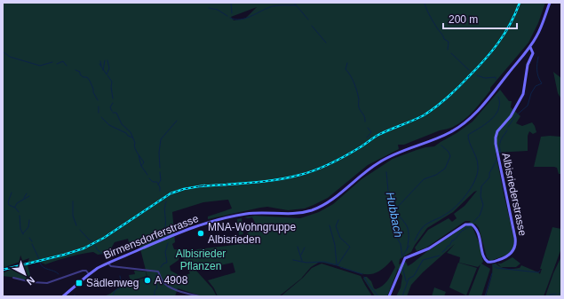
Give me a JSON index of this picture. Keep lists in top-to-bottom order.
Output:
{
  "streets": {
    "main road": ["Albisriederstrasse", "Birmensdorferstrasse"]
  },
  "crossings": [
    ["Albisriederstrasse", "Birmensdorferstrasse"]
  ],
  "water": ["Hubbach"],
  "parks": ["Albisrieder Pflanzen"],
  "places": {
    "other": ["MNA-Wohngruppe Albisrieden", "A 4908"],
    "transit": ["Sädlenweg"]
  },
  "scale_bar": "200 m",
  "north": "bottom right"
}
